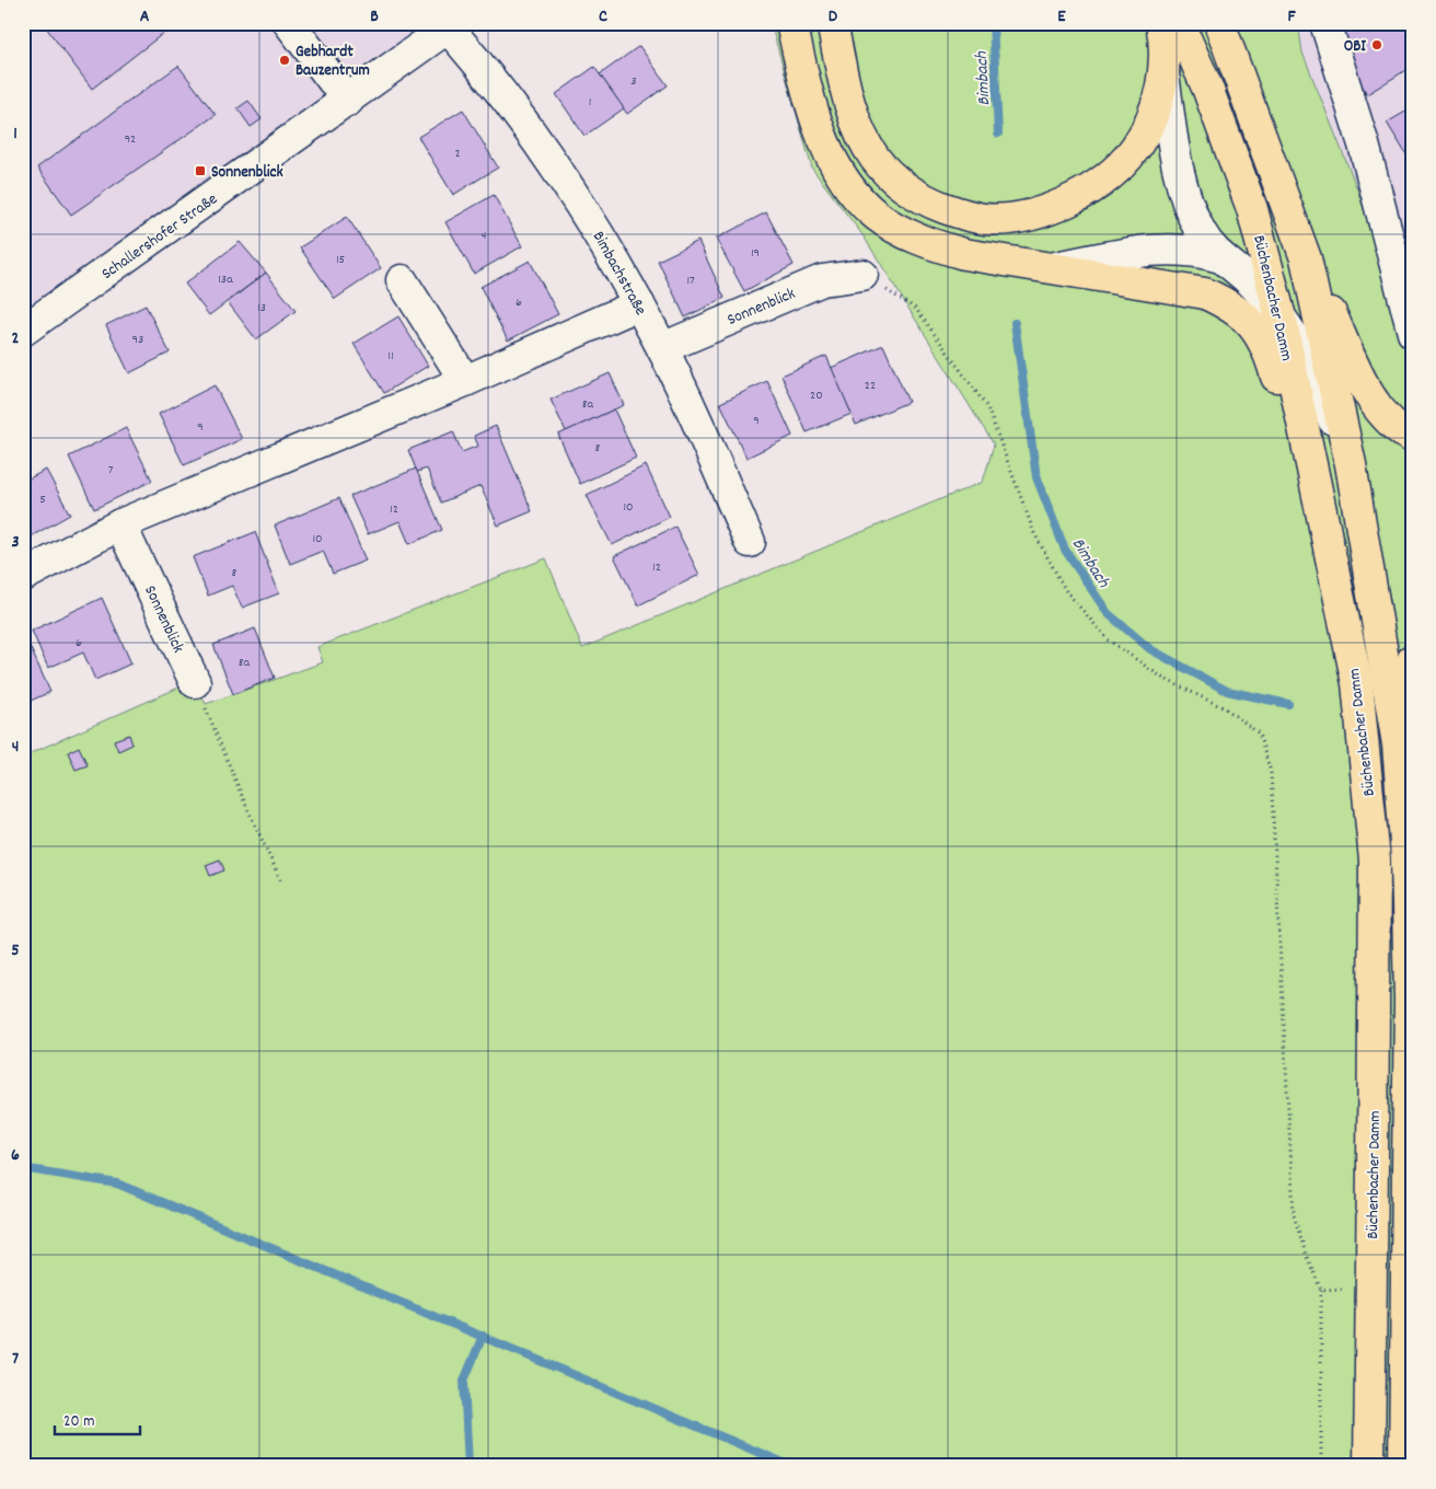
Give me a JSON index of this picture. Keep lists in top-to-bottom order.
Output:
{
  "streets": {
    "main road": ["Büchenbacher Damm"],
    "street": ["Schallershofer Straße", "Bimbachstraße", "Sonnenblick"]
  },
  "crossings": [
    ["Schallershofer Straße", "Bimbachstraße"],
    ["Bimbachstraße", "Sonnenblick"]
  ],
  "water": ["Bimbach"],
  "places": {
    "other": ["OBI", "Gebhardt Bauzentrum"],
    "transit": ["Sonnenblick"]
  },
  "house_numbers": [
    "3",
    "1",
    "92",
    "2",
    "4",
    "19",
    "15",
    "13a",
    "17",
    "6",
    "13",
    "93",
    "11",
    "22",
    "20",
    "8a",
    "9",
    "9",
    "8",
    "7",
    "5",
    "10",
    "12",
    "10",
    "12",
    "8",
    "6",
    "8a"
  ],
  "scale_bar": "20 m",
  "grid": {
    "columns": [
      "A",
      "B",
      "C",
      "D",
      "E",
      "F"
    ],
    "rows": [
      "1",
      "2",
      "3",
      "4",
      "5",
      "6",
      "7"
    ]
  }
}
